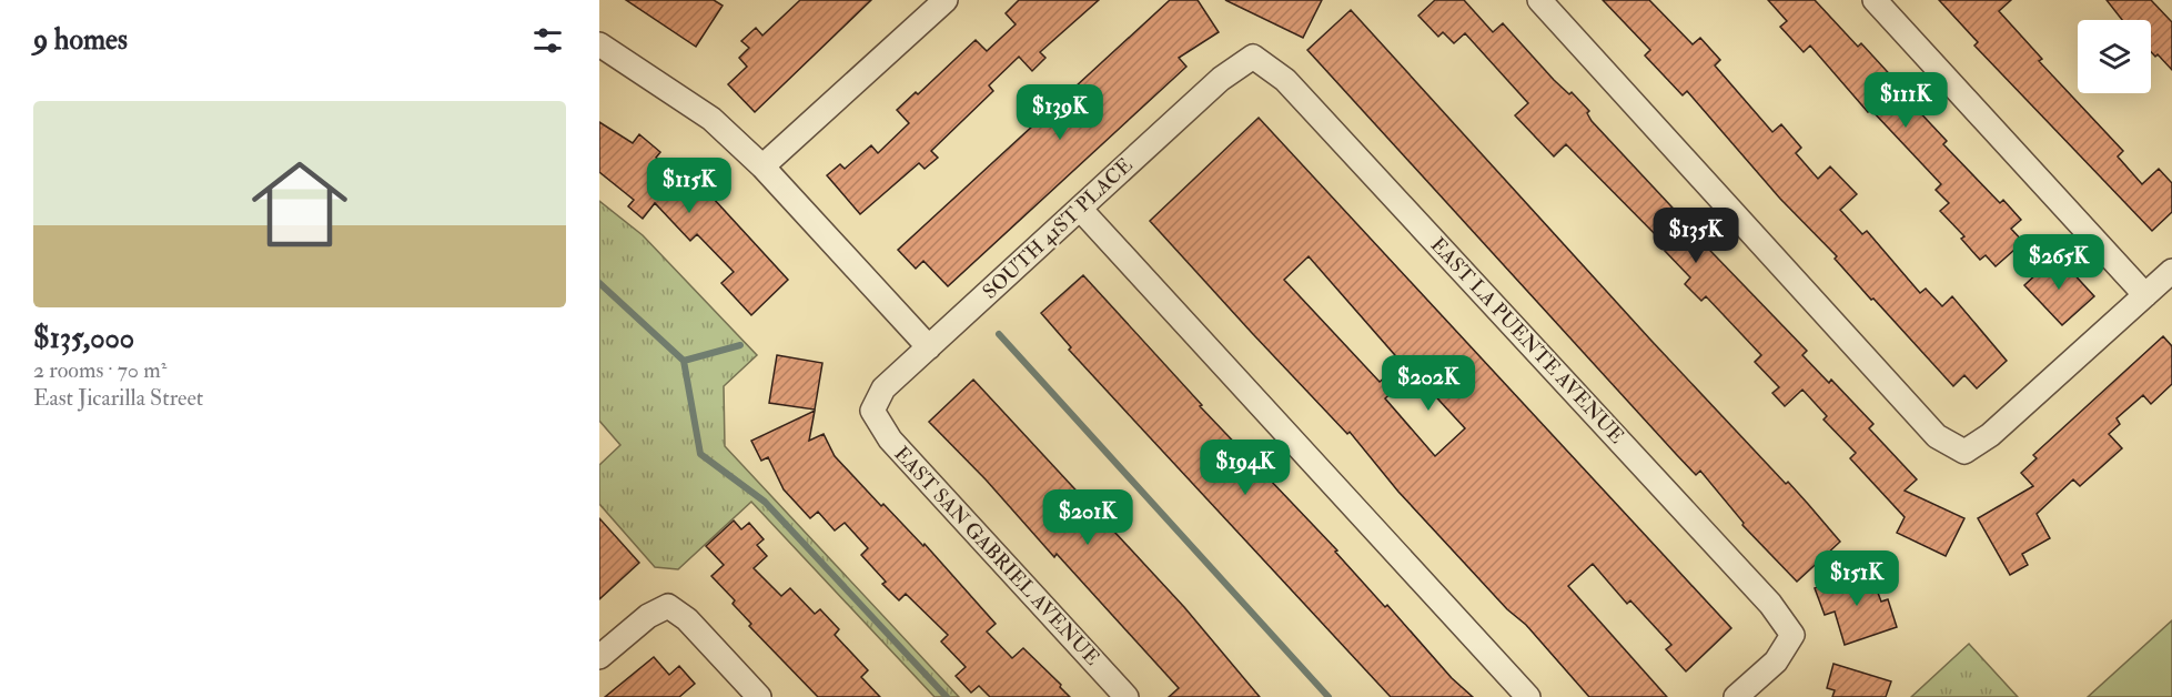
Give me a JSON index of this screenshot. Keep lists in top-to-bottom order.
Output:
{
  "streets": {
    "street": ["SOUTH 41ST PLACE", "EAST LA PUENTE AVENUE", "EAST SAN GABRIEL AVENUE"]
  },
  "crossings": [
    ["SOUTH 41ST PLACE", "EAST LA PUENTE AVENUE"],
    ["SOUTH 41ST PLACE", "EAST SAN GABRIEL AVENUE"]
  ],
  "page": {
    "heading": "9 homes",
    "price": [
      "$111K",
      "$139K",
      "$115K",
      "$135K",
      "$265K",
      "$202K",
      "$194K",
      "$201K",
      "$151K"
    ],
    "list": [
      {
        "name": "$135,000",
        "note": "2 rooms · 70 m² · East Jicarilla Street"
      }
    ]
  }
}
